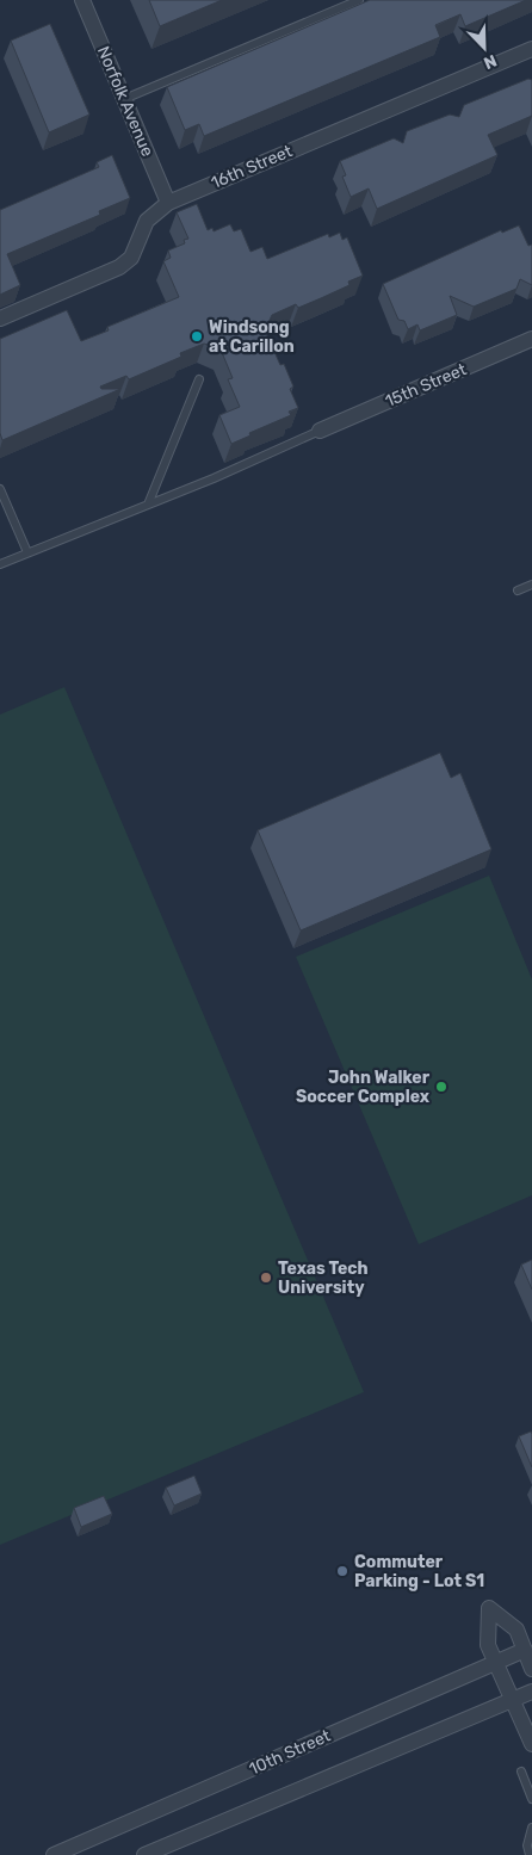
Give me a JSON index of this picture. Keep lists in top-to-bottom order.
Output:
{
  "streets": {
    "street": [
      "Norfolk Avenue",
      "16th Street",
      "15th Street",
      "10th Street"
    ]
  },
  "crossings": [
    ["Norfolk Avenue", "16th Street"]
  ],
  "places": [
    "Windsong at Carillon",
    "John Walker Soccer Complex",
    "Texas Tech University",
    "Commuter Parking - Lot S1"
  ],
  "north": "bottom right"
}
